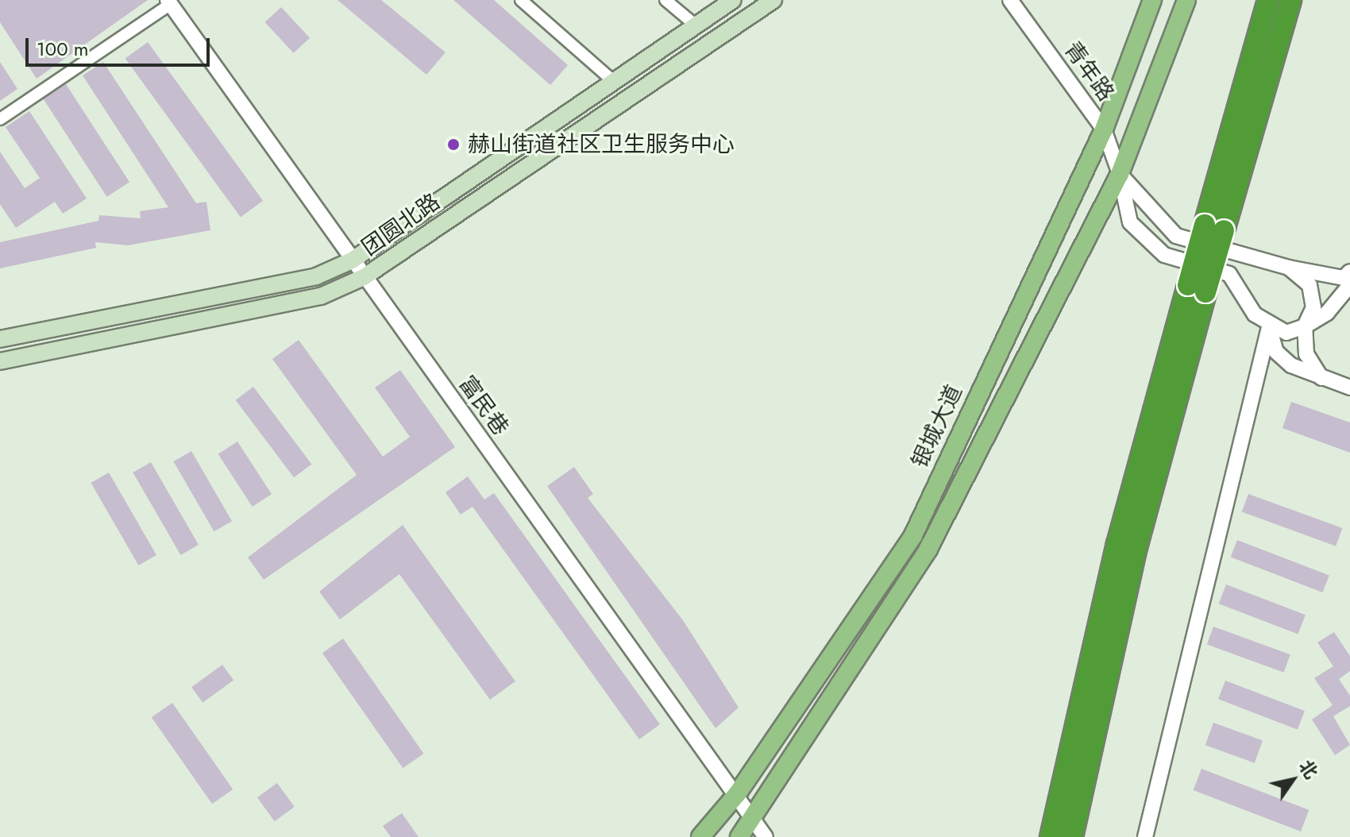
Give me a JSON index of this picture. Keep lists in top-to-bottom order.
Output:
{
  "streets": {
    "main road": ["团圆北路", "银城大道"],
    "street": ["青年路", "富民巷"]
  },
  "crossings": [
    ["青年路", "银城大道"],
    ["团圆北路", "富民巷"],
    ["富民巷", "银城大道"]
  ],
  "places": ["赫山街道社区卫生服务中心"],
  "scale_bar": "100 m",
  "north": "top right"
}
